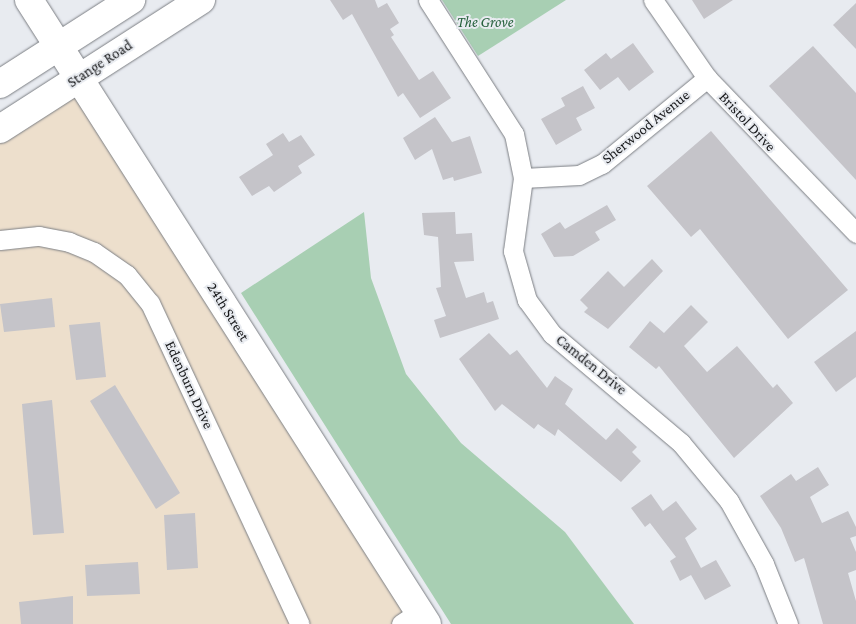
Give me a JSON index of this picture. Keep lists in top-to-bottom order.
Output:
{
  "streets": {
    "main road": ["Stange Road", "24th Street"],
    "street": [
      "Bristol Drive",
      "Sherwood Avenue",
      "Camden Drive",
      "Edenburn Drive"
    ]
  },
  "crossings": [
    ["Stange Road", "24th Street"],
    ["Bristol Drive", "Sherwood Avenue"],
    ["Sherwood Avenue", "Camden Drive"]
  ],
  "parks": ["The Grove"]
}
